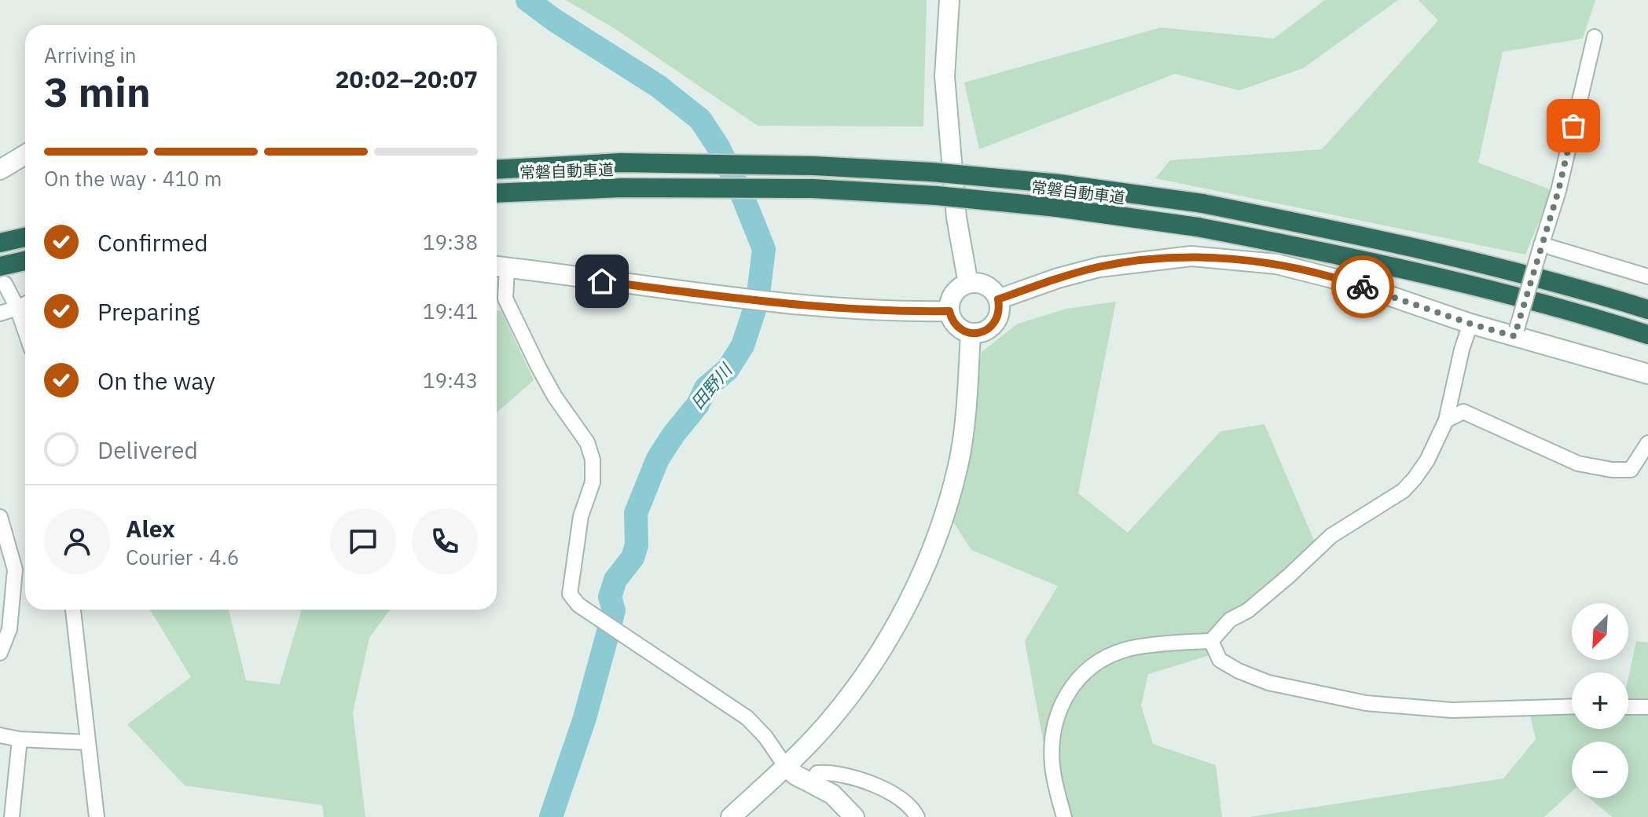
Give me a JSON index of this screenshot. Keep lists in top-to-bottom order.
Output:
{
  "streets": {
    "highway": ["常磐自動車道"]
  },
  "water": ["田野川"],
  "north": "bottom left",
  "page": {
    "heading": ["3 min", "Arriving in", "20:02–20:07"],
    "panel": ["Alex", "Courier · 4.6"],
    "bar": "On the way · 410 m",
    "list": [
      ["Confirmed", "19:38"],
      ["Preparing", "19:41"],
      ["On the way", "19:43"],
      "Delivered"
    ],
    "map_buttons": ["+", "−"]
  }
}
